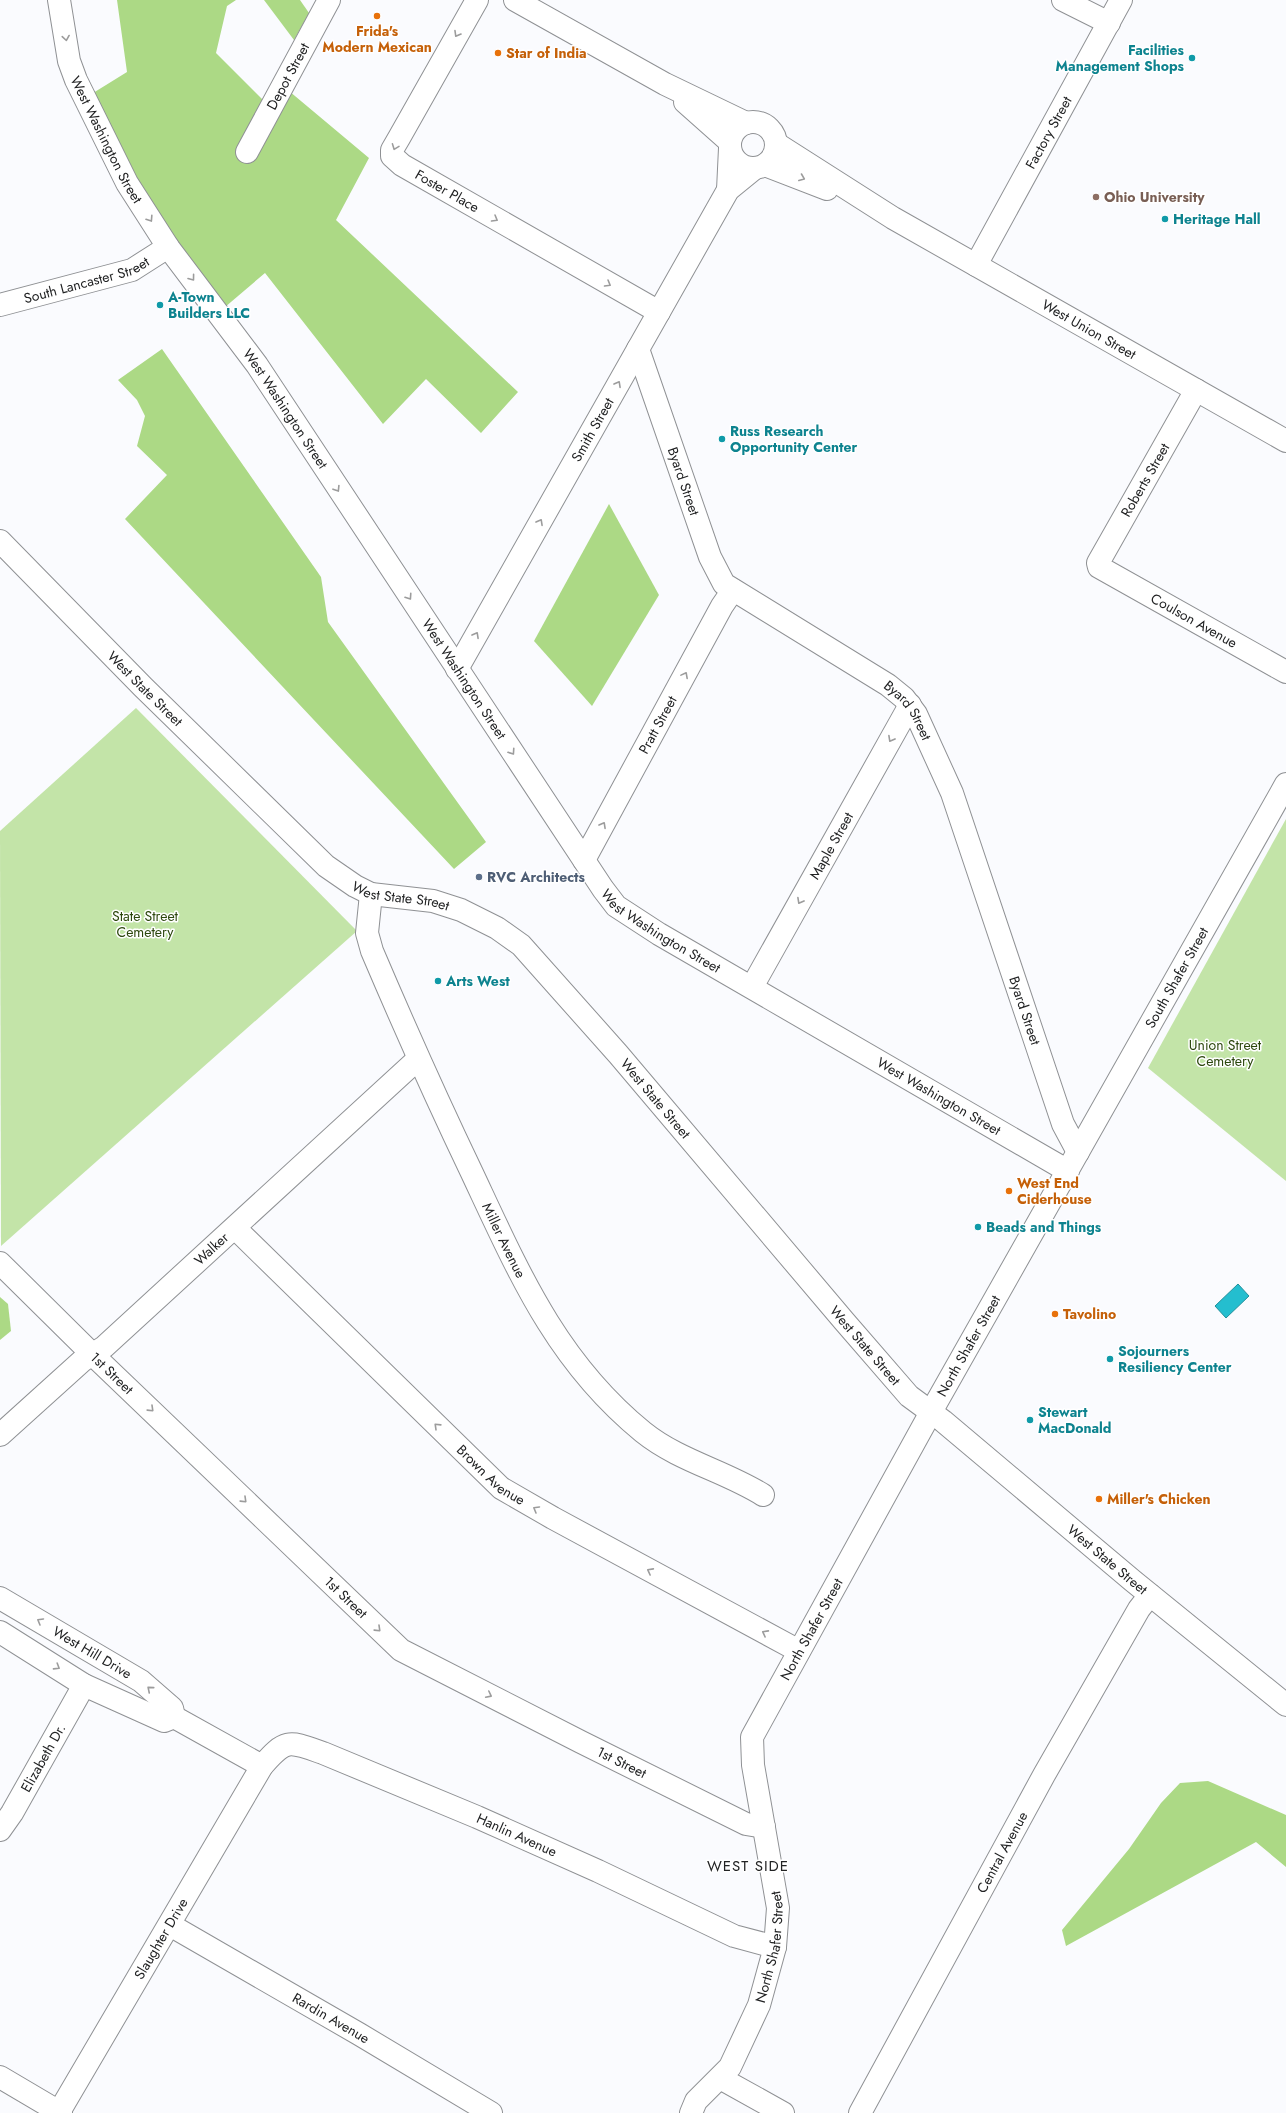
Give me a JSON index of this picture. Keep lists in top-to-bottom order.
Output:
{
  "streets": {
    "street": [
      "Depot Street",
      "Factory Street",
      "West Washington Street",
      "Foster Place",
      "South Lancaster Street",
      "West Union Street",
      "Smith Street",
      "Roberts Street",
      "Byard Street",
      "Coulson Avenue",
      "West State Street",
      "Pratt Street",
      "Maple Street",
      "South Shafer Street",
      "Miller Avenue",
      "Walker",
      "North Shafer Street",
      "1st Street",
      "Brown Avenue",
      "West Hill Drive",
      "Elizabeth Dr.",
      "Hanlin Avenue",
      "Central Avenue",
      "Slaughter Drive",
      "Rardin Avenue"
    ]
  },
  "crossings": [
    ["Factory Street", "West Union Street"],
    ["West Washington Street", "South Lancaster Street"],
    ["West Washington Street", "Smith Street"],
    ["West Washington Street", "Byard Street"],
    ["West Washington Street", "Pratt Street"],
    ["West Washington Street", "Maple Street"],
    ["West Washington Street", "South Shafer Street"],
    ["West Washington Street", "North Shafer Street"],
    ["Foster Place", "Smith Street"],
    ["West Union Street", "Smith Street"],
    ["West Union Street", "Roberts Street"],
    ["Smith Street", "Byard Street"],
    ["Roberts Street", "Coulson Avenue"],
    ["Byard Street", "Pratt Street"],
    ["Byard Street", "Maple Street"],
    ["Byard Street", "South Shafer Street"],
    ["Byard Street", "North Shafer Street"],
    ["West State Street", "Miller Avenue"],
    ["West State Street", "North Shafer Street"],
    ["West State Street", "Central Avenue"],
    ["South Shafer Street", "North Shafer Street"],
    ["Miller Avenue", "Walker"],
    ["Walker", "1st Street"],
    ["Walker", "Brown Avenue"],
    ["North Shafer Street", "1st Street"],
    ["North Shafer Street", "Brown Avenue"],
    ["North Shafer Street", "Hanlin Avenue"],
    ["West Hill Drive", "Elizabeth Dr."],
    ["West Hill Drive", "Hanlin Avenue"],
    ["West Hill Drive", "Slaughter Drive"],
    ["Hanlin Avenue", "Slaughter Drive"],
    ["Slaughter Drive", "Rardin Avenue"]
  ],
  "one_way": [
    "West Washington Street",
    "Smith Street",
    "Pratt Street",
    "Maple Street",
    "1st Street",
    "Brown Avenue"
  ],
  "districts": ["WEST SIDE"],
  "parks": ["State Street Cemetery", "Union Street Cemetery"],
  "places": [
    "Frida's Modern Mexican",
    "Star of India",
    "Facilities Management Shops",
    "Ohio University",
    "Heritage Hall",
    "A-Town Builders LLC",
    "Russ Research Opportunity Center",
    "RVC Architects",
    "Arts West",
    "West End Ciderhouse",
    "Beads and Things",
    "Tavolino",
    "Sojourners Resiliency Center",
    "Stewart MacDonald",
    "Miller's Chicken"
  ]
}
